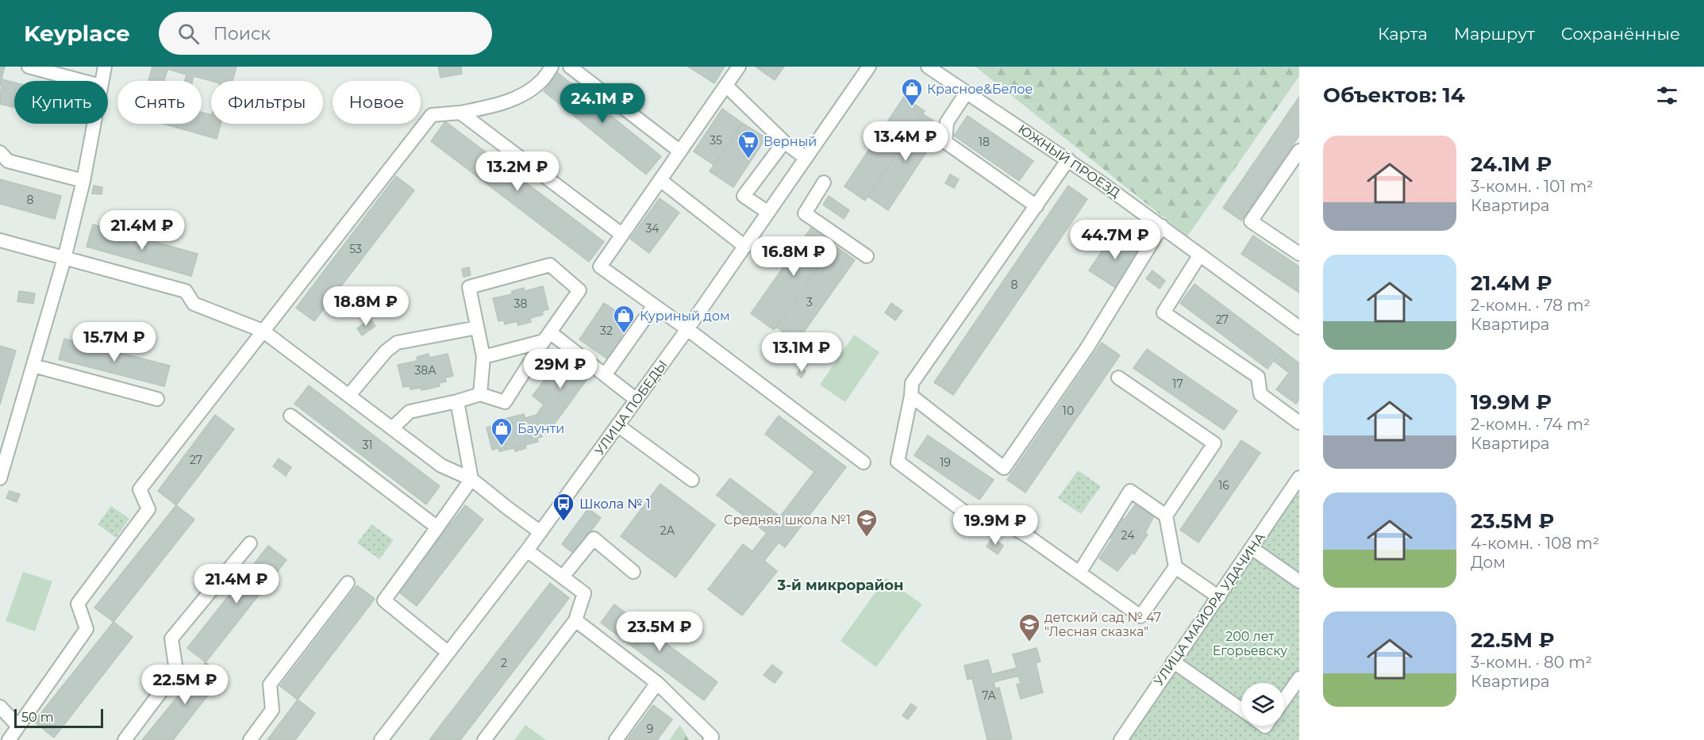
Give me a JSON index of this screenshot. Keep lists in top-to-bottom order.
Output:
{
  "streets": {
    "street": ["ЮЖНЫЙ ПРОЕЗД", "УЛИЦА ПОБЕДЫ", "УЛИЦА МАЙОРА УДАЧИНА"]
  },
  "districts": ["3-й микрорайон"],
  "parks": ["200 лет Егорьевску"],
  "places": {
    "shop": ["Красное&Белое", "Куриный дом", "Баунти"],
    "supermarket": ["Верный"],
    "bus stop": ["Школа № 1"],
    "school or university": ["Средняя школа №1", "детский сад № 47 \"Лесная сказка\""]
  },
  "house_numbers": [
    "35",
    "18",
    "8",
    "34",
    "53",
    "8",
    "3",
    "38",
    "27",
    "32",
    "38А",
    "17",
    "10",
    "31",
    "27",
    "19",
    "16",
    "2А",
    "24",
    "2",
    "7А",
    "9"
  ],
  "scale_bar": "50 m",
  "page": {
    "header": "Keyplace",
    "search": "Поиск",
    "nav": ["Карта", "Маршрут", "Сохранённые"],
    "heading": "Объектов: 14",
    "chip": [
      "Купить",
      "Снять",
      "Фильтры",
      "Новое"
    ],
    "price": [
      "24.1M ₽",
      "13.4M ₽",
      "13.2M ₽",
      "21.4M ₽",
      "44.7M ₽",
      "16.8M ₽",
      "18.8M ₽",
      "15.7M ₽",
      "13.1M ₽",
      "29M ₽",
      "19.9M ₽",
      "21.4M ₽",
      "23.5M ₽",
      "22.5M ₽"
    ],
    "list": [
      {
        "name": "24.1M ₽",
        "note": "3-комн. · 101 m² · Квартира"
      },
      {
        "name": "21.4M ₽",
        "note": "2-комн. · 78 m² · Квартира"
      },
      {
        "name": "19.9M ₽",
        "note": "2-комн. · 74 m² · Квартира"
      },
      {
        "name": "23.5M ₽",
        "note": "4-комн. · 108 m² · Дом"
      },
      {
        "name": "22.5M ₽",
        "note": "3-комн. · 80 m² · Квартира"
      }
    ],
    "scale": "50 m"
  }
}
